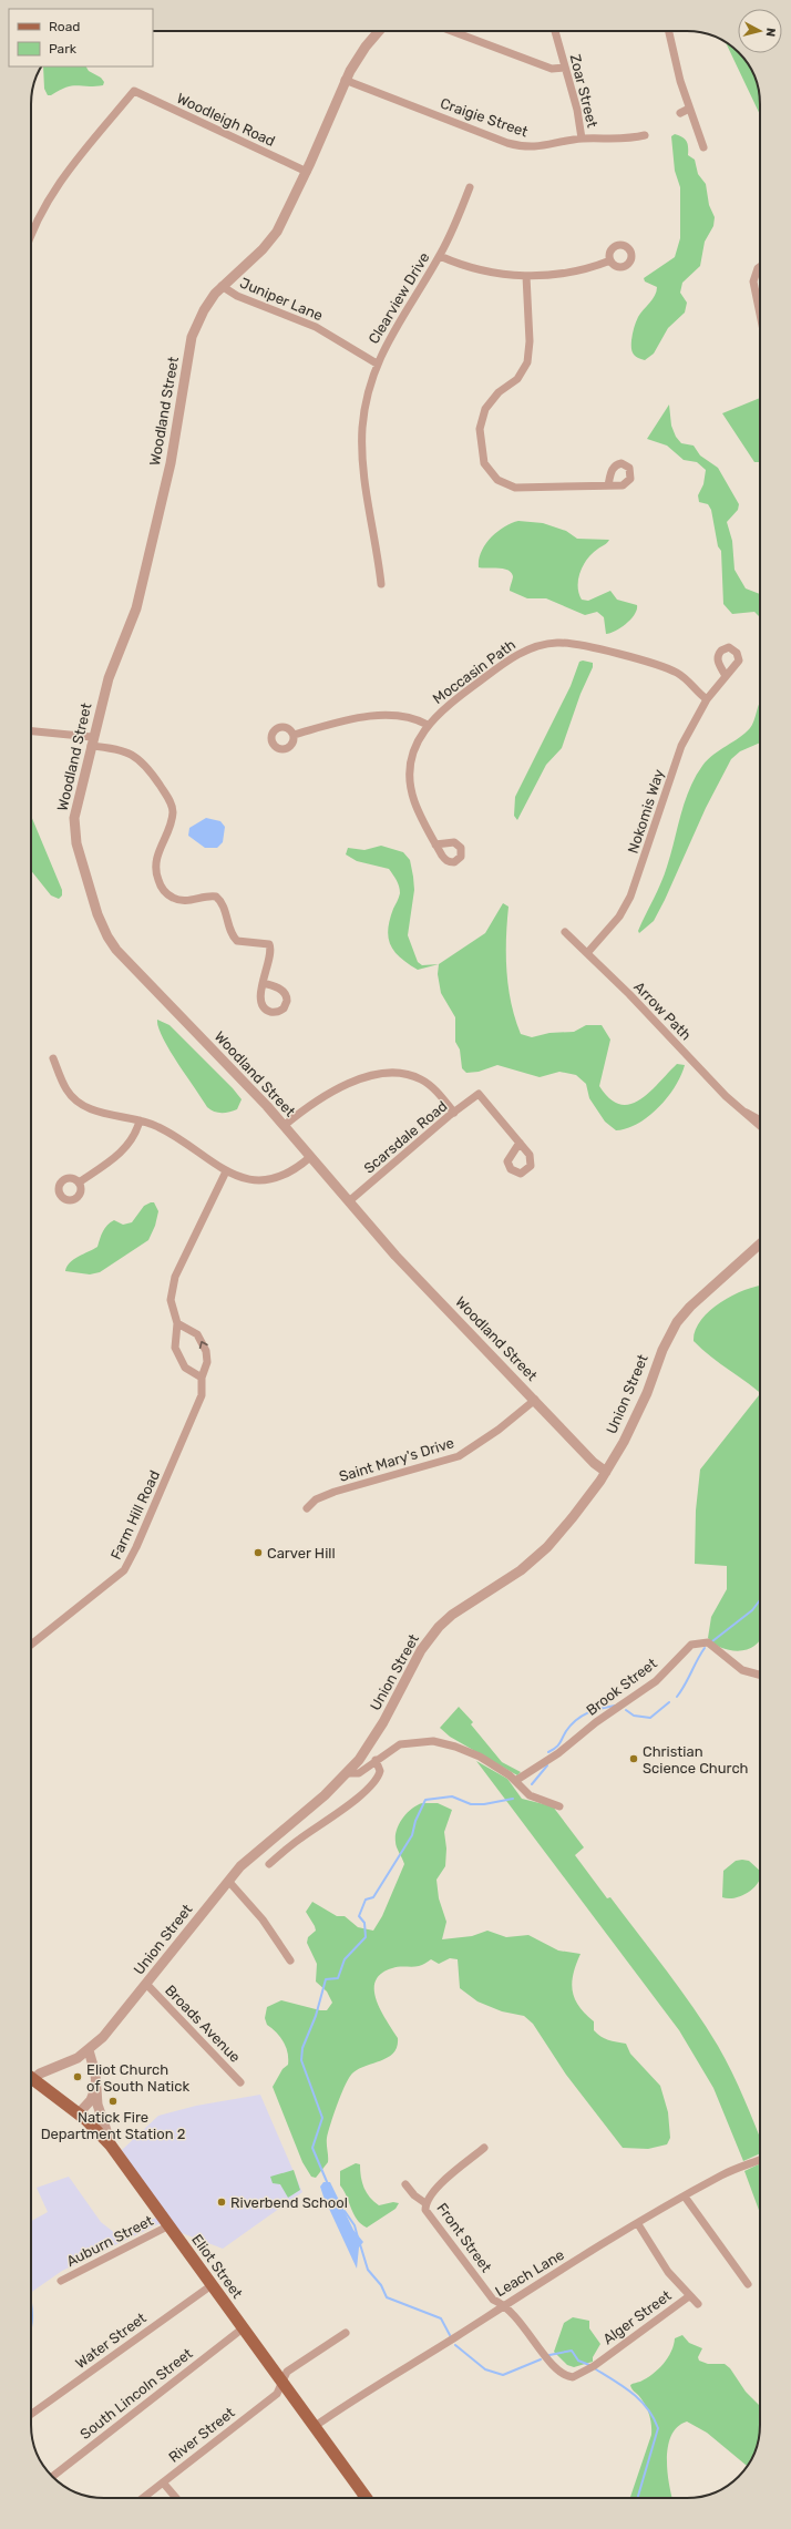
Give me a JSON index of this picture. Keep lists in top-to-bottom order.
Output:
{
  "streets": {
    "main road": ["Eliot Street"],
    "street": [
      "Zoar Street",
      "Craigie Street",
      "Woodleigh Road",
      "Clearview Drive",
      "Juniper Lane",
      "Woodland Street",
      "Moccasin Path",
      "Nokomis Way",
      "Arrow Path",
      "Scarsdale Road",
      "Union Street",
      "Saint Mary's Drive",
      "Farm Hill Road",
      "Brook Street",
      "Broads Avenue",
      "Front Street",
      "Auburn Street",
      "Leach Lane",
      "Alger Street",
      "Water Street",
      "South Lincoln Street",
      "River Street"
    ]
  },
  "crossings": [
    ["Zoar Street", "Craigie Street"],
    ["Craigie Street", "Woodland Street"],
    ["Woodleigh Road", "Woodland Street"],
    ["Clearview Drive", "Juniper Lane"],
    ["Juniper Lane", "Woodland Street"],
    ["Woodland Street", "Scarsdale Road"],
    ["Woodland Street", "Union Street"],
    ["Woodland Street", "Saint Mary's Drive"],
    ["Moccasin Path", "Nokomis Way"],
    ["Nokomis Way", "Arrow Path"],
    ["Union Street", "Broads Avenue"],
    ["Front Street", "Leach Lane"],
    ["Front Street", "Alger Street"],
    ["Auburn Street", "Eliot Street"],
    ["Eliot Street", "Leach Lane"],
    ["Eliot Street", "Water Street"],
    ["Eliot Street", "South Lincoln Street"],
    ["Eliot Street", "River Street"],
    ["Leach Lane", "Alger Street"]
  ],
  "places": [
    "Carver Hill",
    "Christian Science Church",
    "Eliot Church of South Natick",
    "Natick Fire Department Station 2",
    "Riverbend School"
  ],
  "legend": ["Road", "Park"],
  "north": "right"
}
